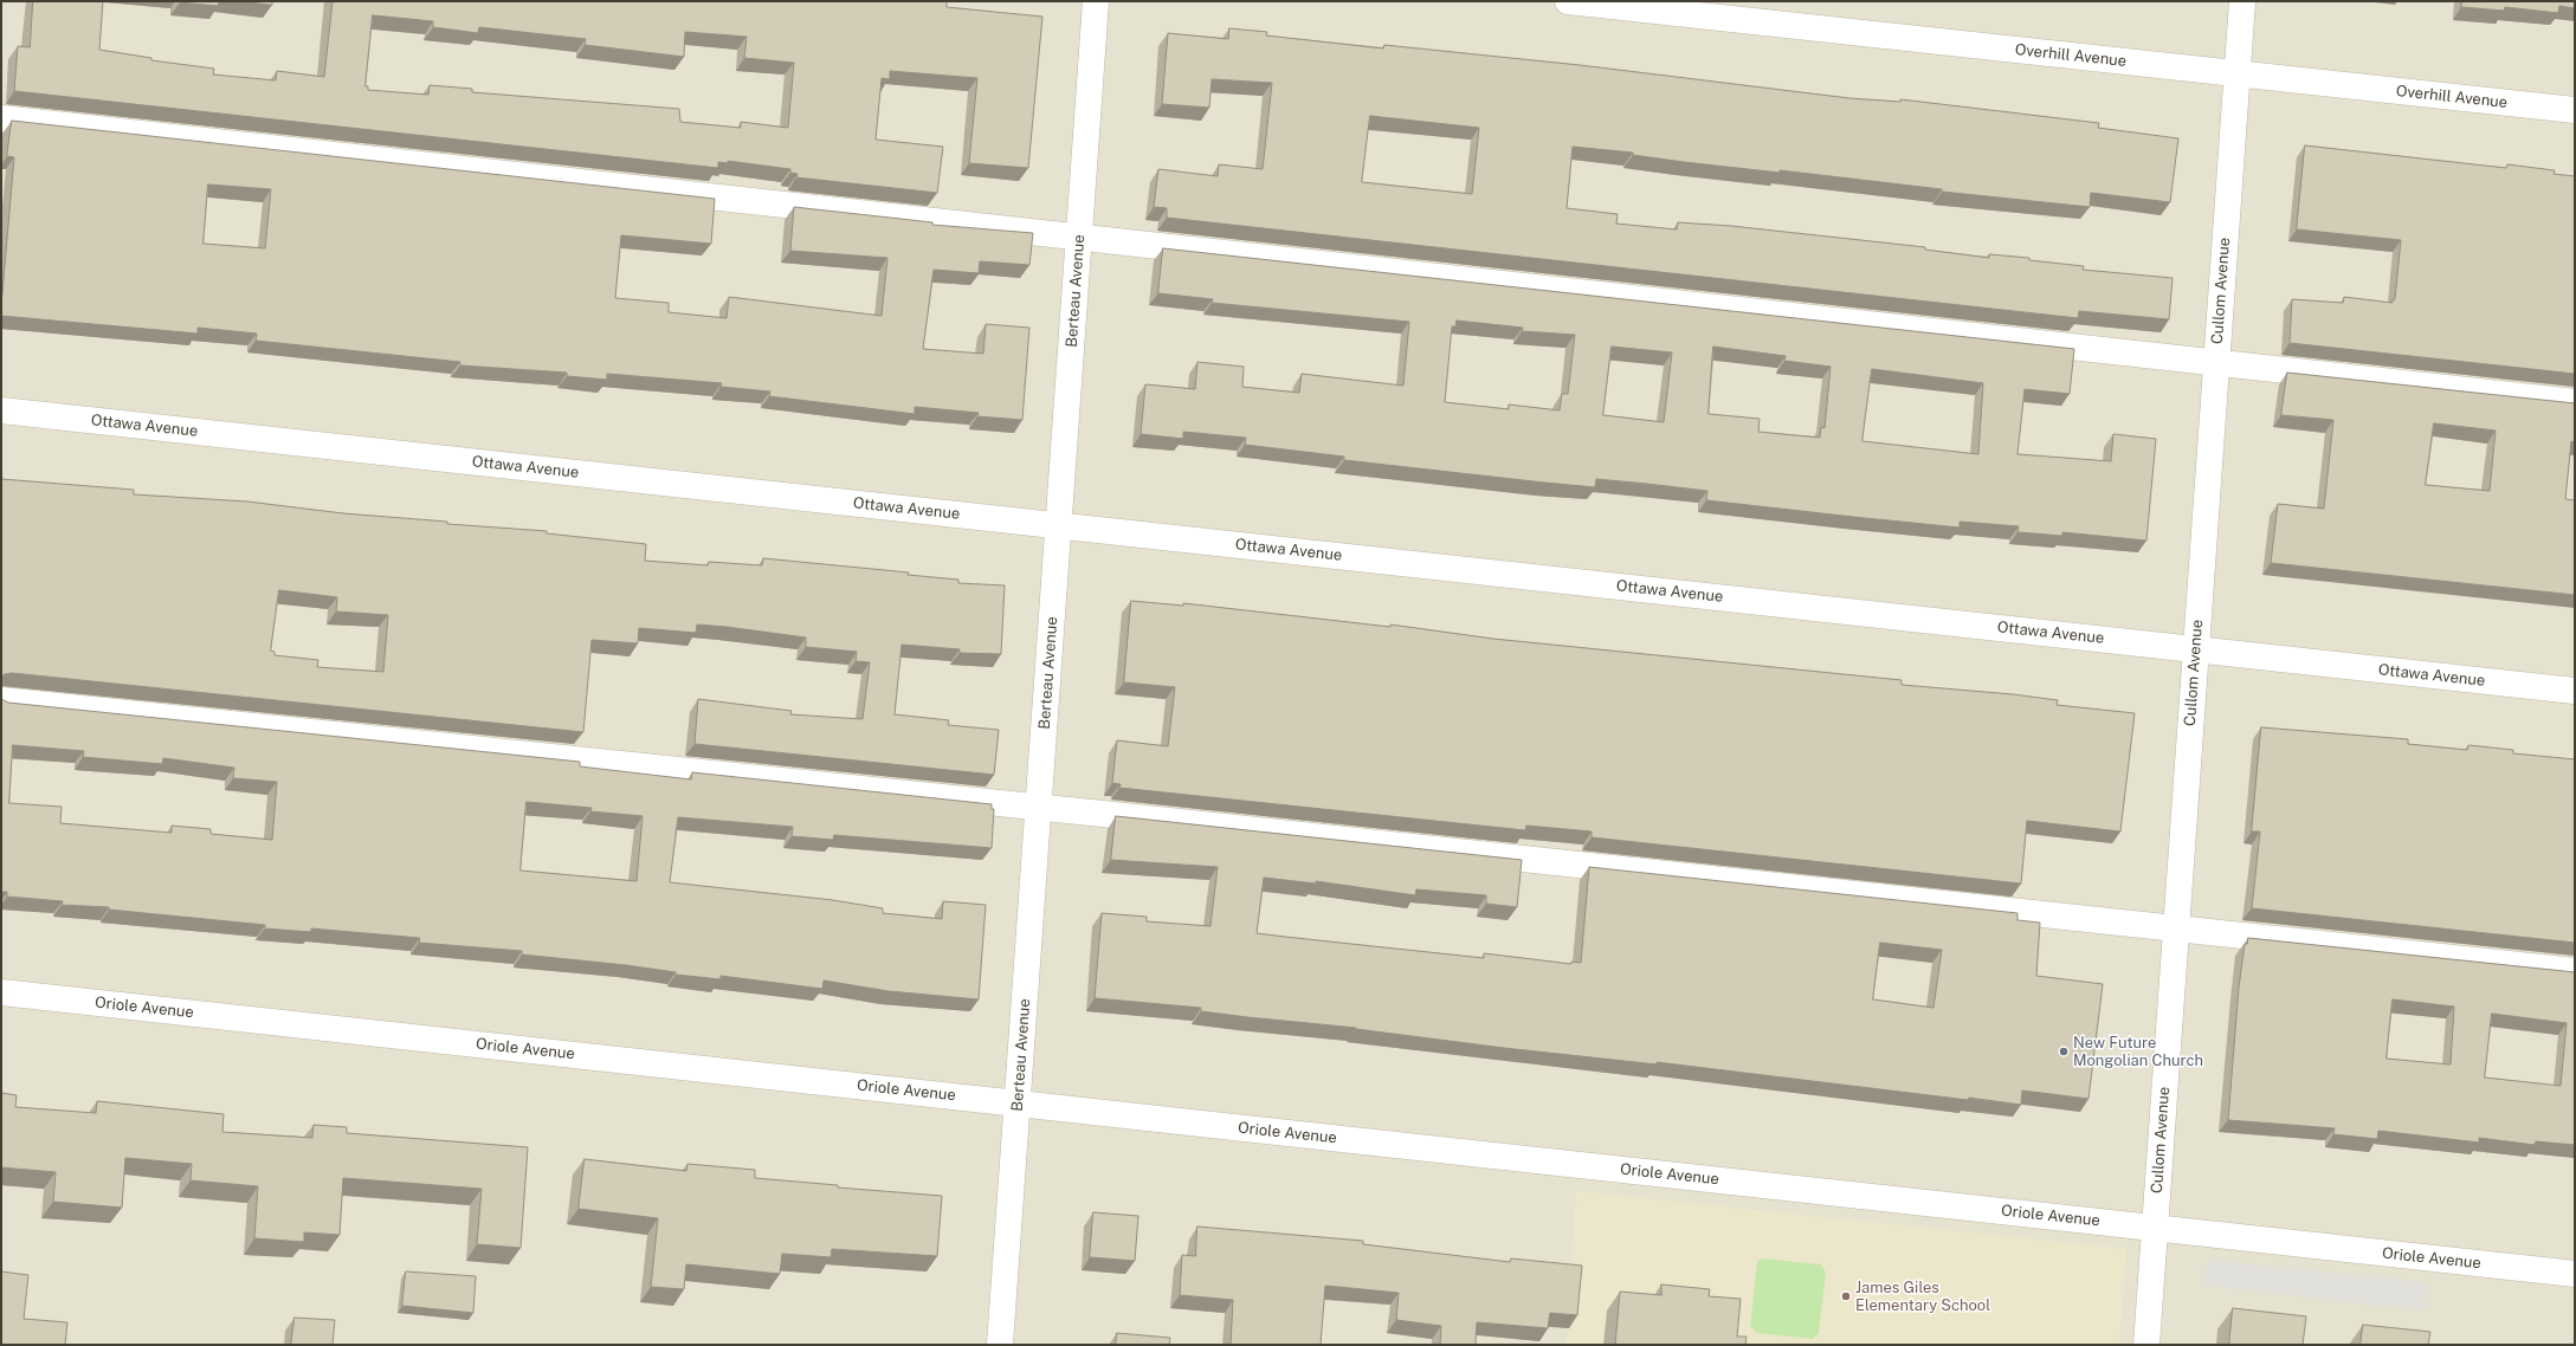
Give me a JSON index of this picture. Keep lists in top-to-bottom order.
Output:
{
  "streets": {
    "street": [
      "Overhill Avenue",
      "Berteau Avenue",
      "Cullom Avenue",
      "Ottawa Avenue",
      "Oriole Avenue"
    ]
  },
  "crossings": [
    ["Overhill Avenue", "Cullom Avenue"],
    ["Berteau Avenue", "Ottawa Avenue"],
    ["Berteau Avenue", "Oriole Avenue"],
    ["Cullom Avenue", "Ottawa Avenue"],
    ["Cullom Avenue", "Oriole Avenue"]
  ],
  "places": ["New Future Mongolian Church", "James Giles Elementary School"]
}
